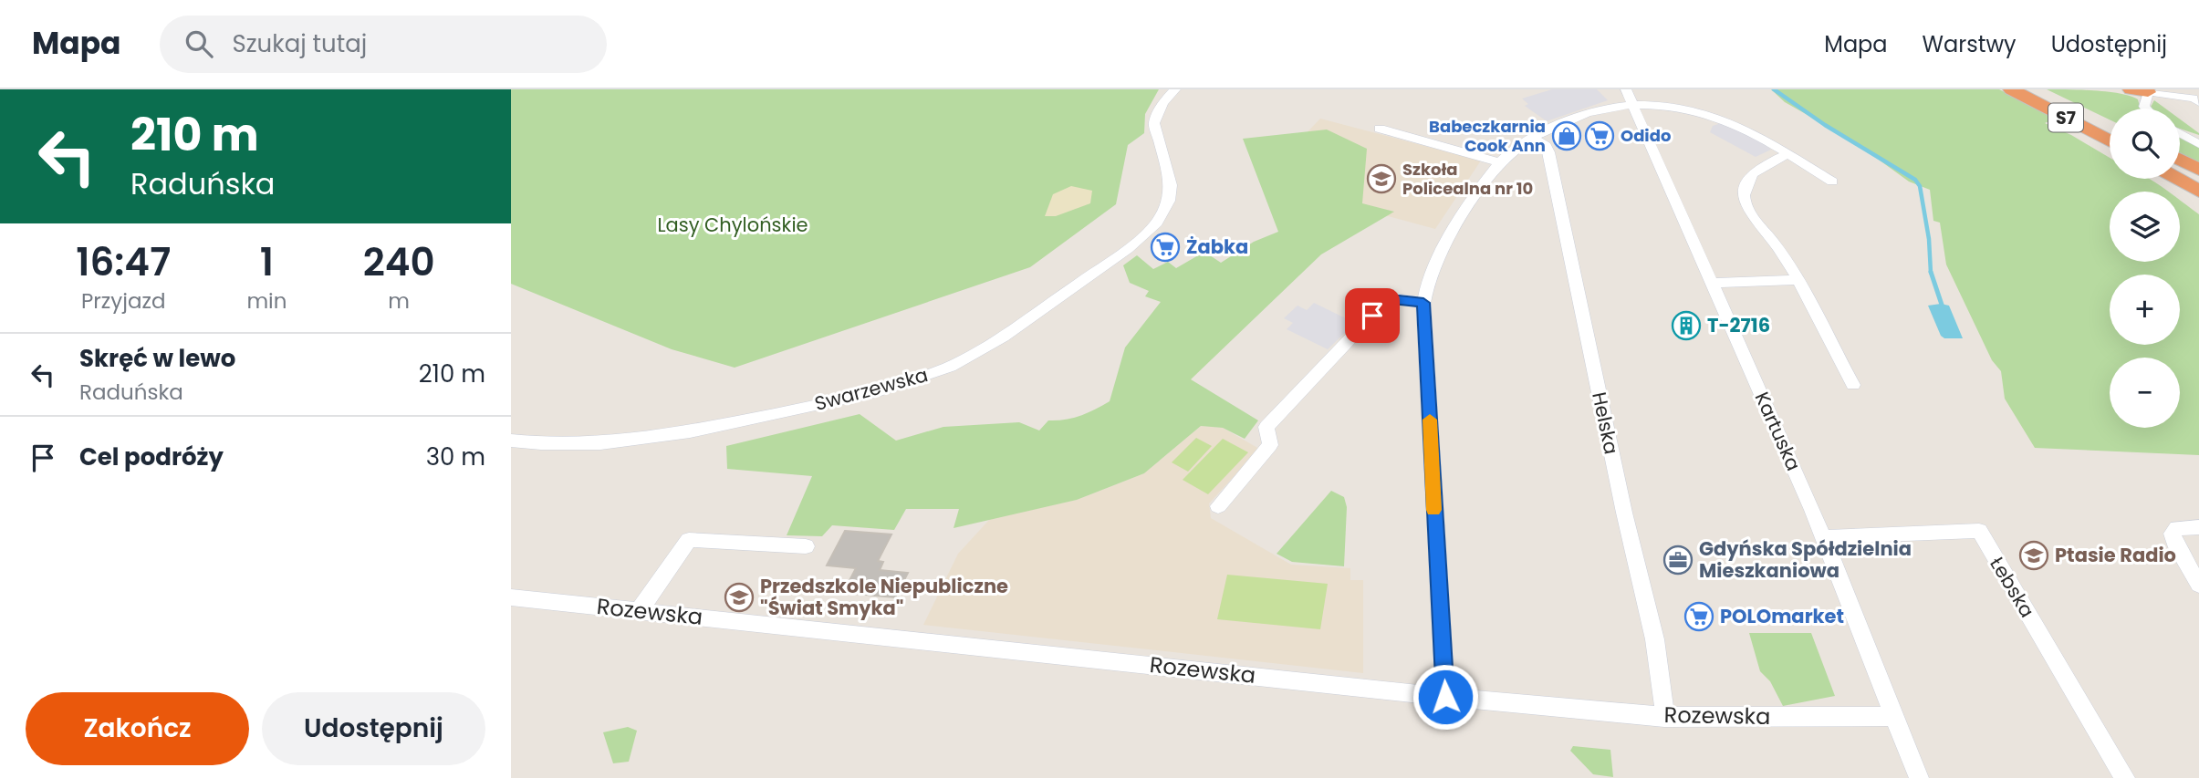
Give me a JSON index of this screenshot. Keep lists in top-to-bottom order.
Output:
{
  "streets": {
    "highway": ["S7"],
    "street": [
      "Swarzewska",
      "Helska",
      "Kartuska",
      "Łebska",
      "Rozewska"
    ]
  },
  "crossings": [
    ["Helska", "Rozewska"],
    ["Kartuska", "Łebska"],
    ["Kartuska", "Rozewska"]
  ],
  "parks": ["Lasy Chylońskie"],
  "places": {
    "shop": ["Babeczkarnia Cook Ann"],
    "supermarket": ["Odido", "Żabka", "POLOmarket"],
    "school or university": ["Szkoła Policealna nr 10", "Ptasie Radio", "Przedszkole Niepubliczne \"Świat Smyka\""],
    "building": ["T-2716"],
    "office": ["Gdyńska Spółdzielnia Mieszkaniowa"]
  },
  "page": {
    "header": "Mapa",
    "search": "Szukaj tutaj",
    "nav": ["Mapa", "Warstwy", "Udostępnij"],
    "turn": ["210 m", "Raduńska"],
    "map_buttons": ["+", "−"],
    "eta": [
      "16:47",
      "Przyjazd",
      "1",
      "min",
      "240",
      "m"
    ],
    "list": [
      {
        "name": "Skręć w lewo",
        "note": "Raduńska",
        "value": "210 m"
      },
      {
        "name": "Cel podróży",
        "value": "30 m"
      }
    ],
    "buttons": ["Zakończ", "Udostępnij"]
  }
}
